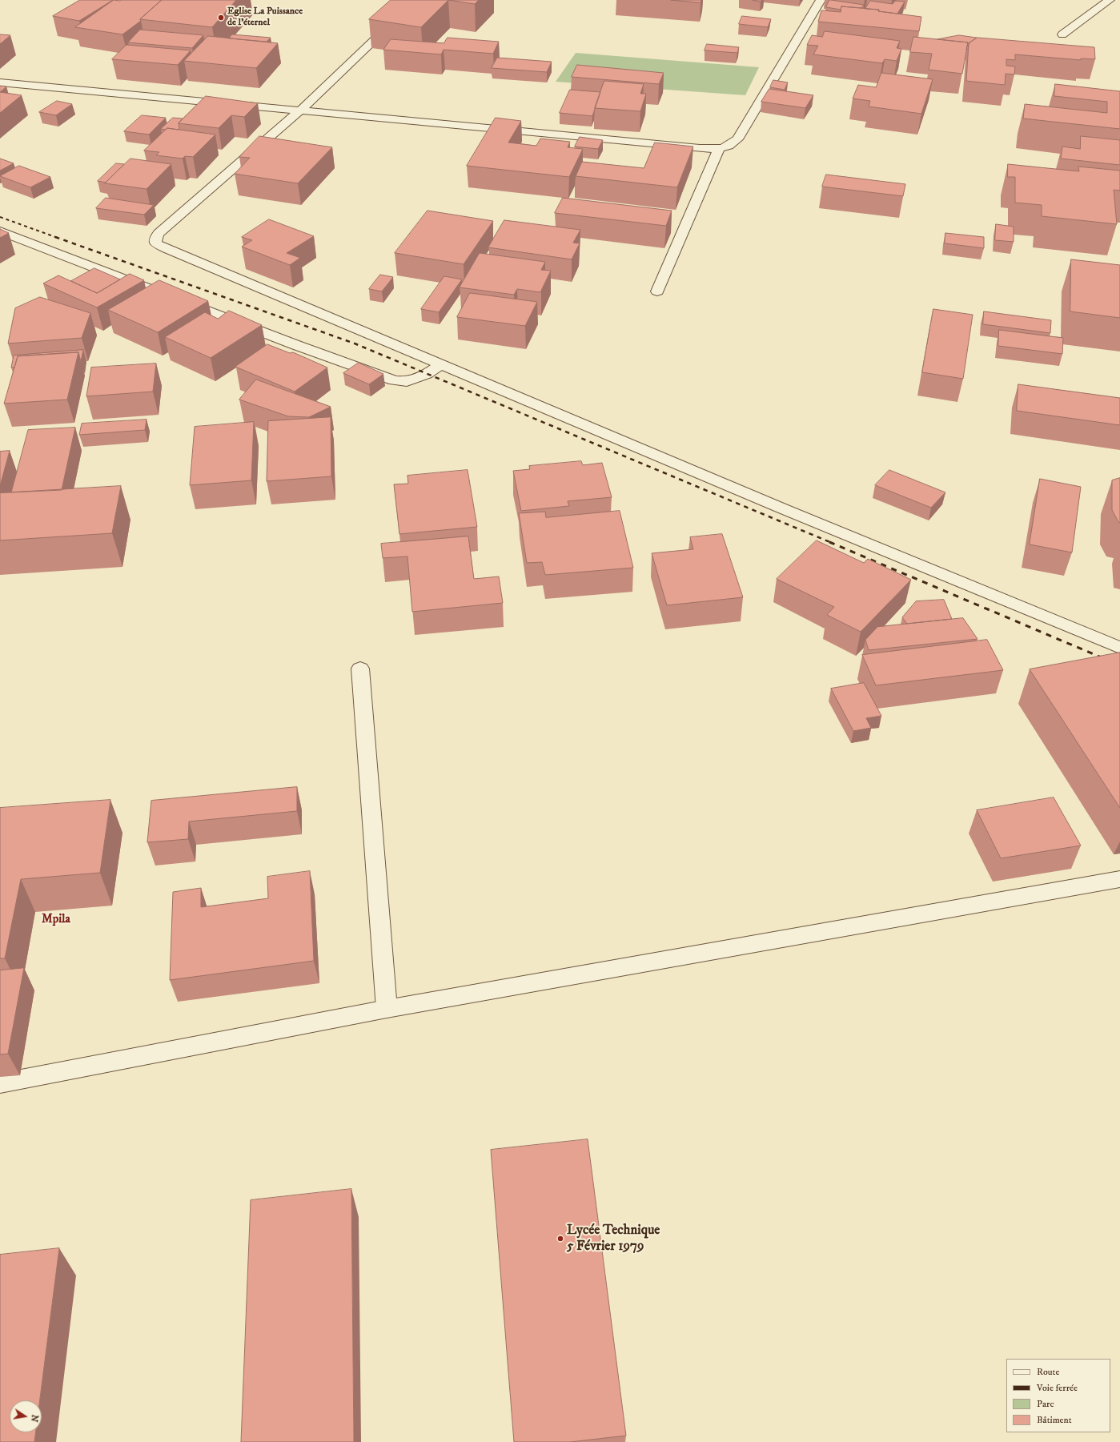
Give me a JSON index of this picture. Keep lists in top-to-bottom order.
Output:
{
  "districts": ["Mpila"],
  "places": ["Eglise La Puissance de l'éternel", "Lycée Technique 5 Février 1979"],
  "legend": [
    "Route",
    "Voie ferrée",
    "Parc",
    "Bâtiment"
  ],
  "north": "right"
}
